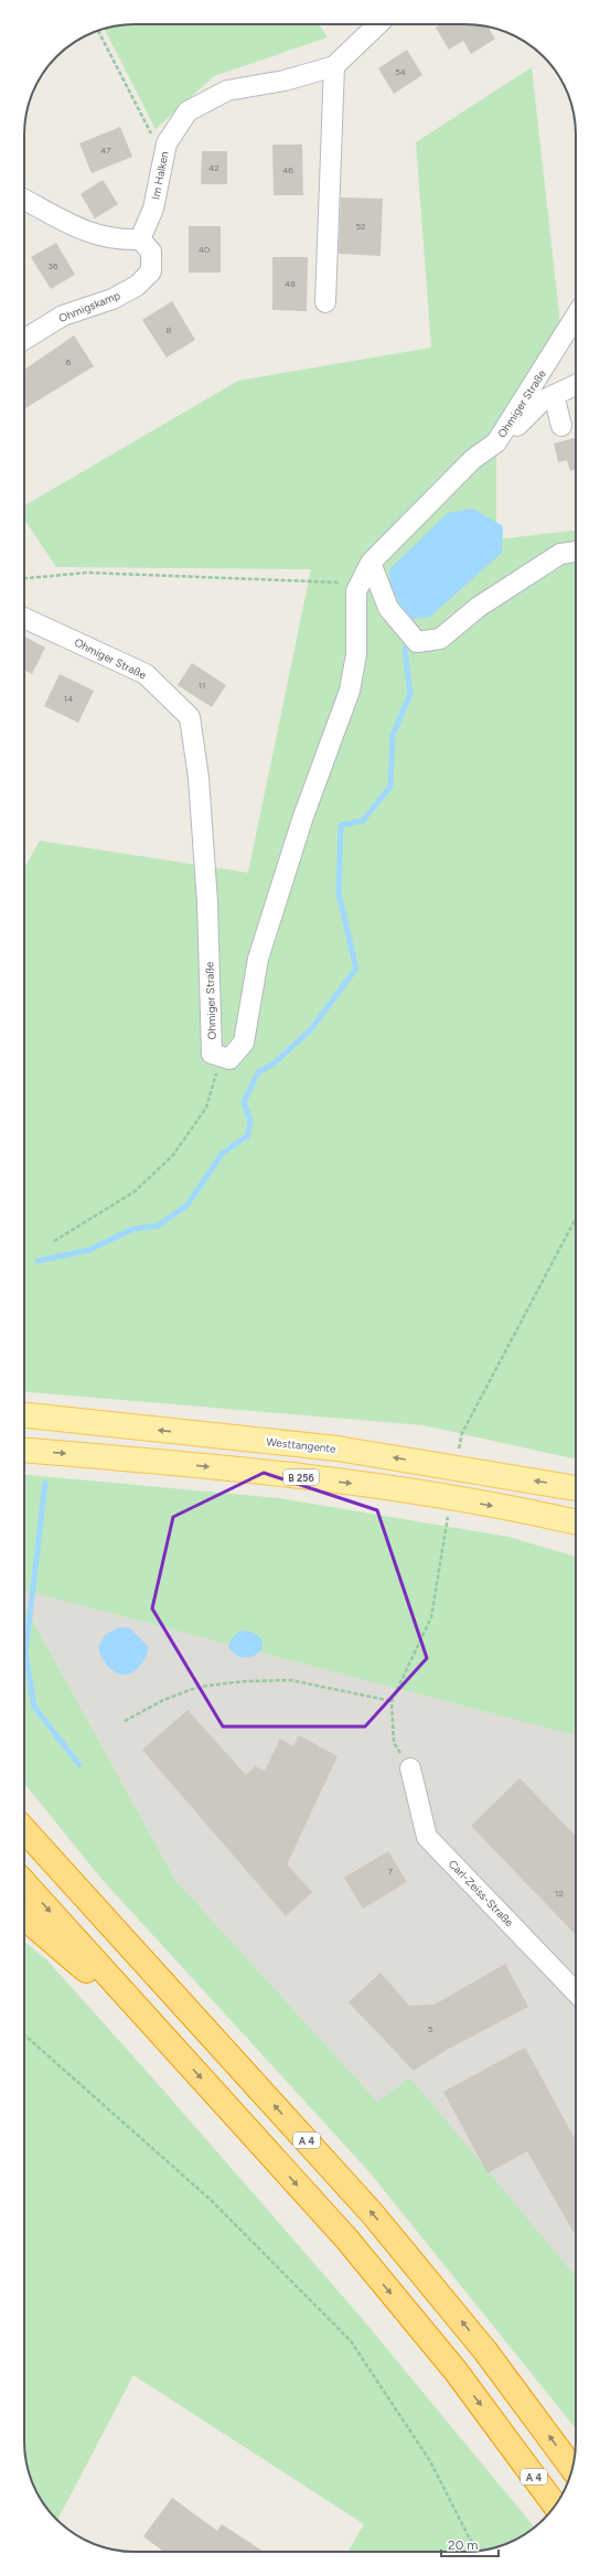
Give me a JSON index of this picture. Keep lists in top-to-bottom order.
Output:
{
  "streets": {
    "highway": ["A 4"],
    "main road": ["Westtangente", "B 256"],
    "street": [
      "Im Halken",
      "Ohmigskamp",
      "Ohmiger Straße",
      "Carl-Zeiss-Straße"
    ]
  },
  "crossings": [
    ["Im Halken", "Ohmigskamp"]
  ],
  "house_numbers": [
    "54",
    "47",
    "42",
    "46",
    "52",
    "40",
    "36",
    "48",
    "8",
    "6",
    "11",
    "14",
    "7",
    "12",
    "5"
  ],
  "scale_bar": "20 m"
}
